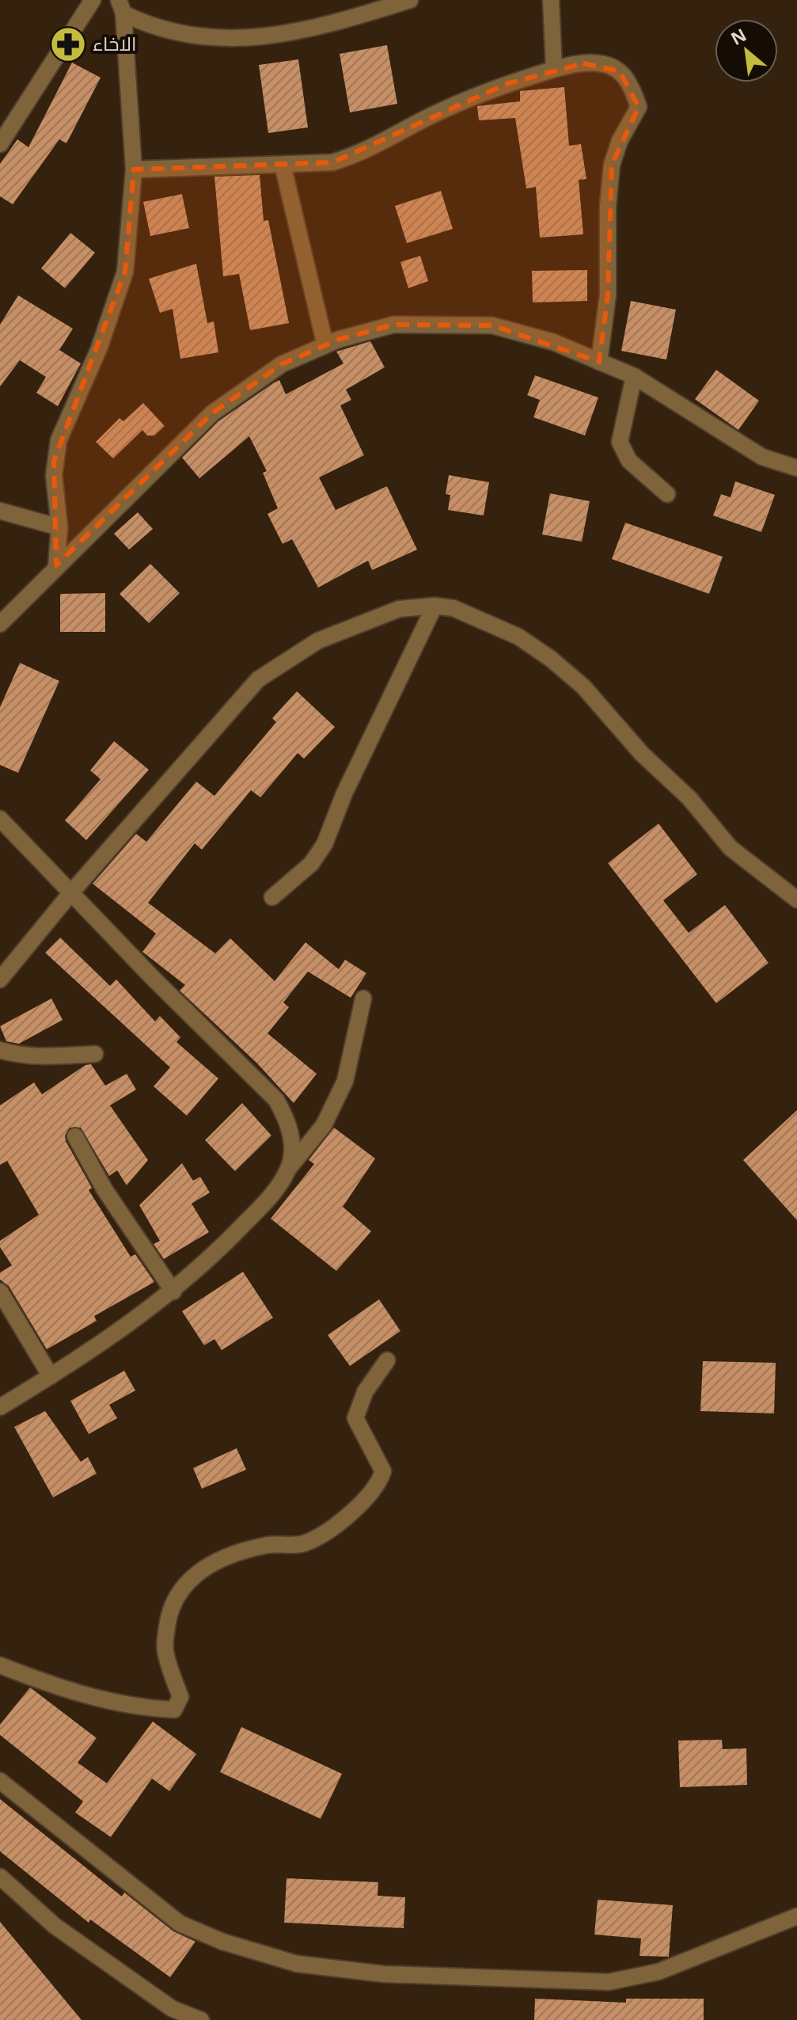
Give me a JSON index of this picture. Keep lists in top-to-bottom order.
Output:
{
  "places": {
    "pharmacy": ["الاخاء"]
  },
  "north": "top left"
}
